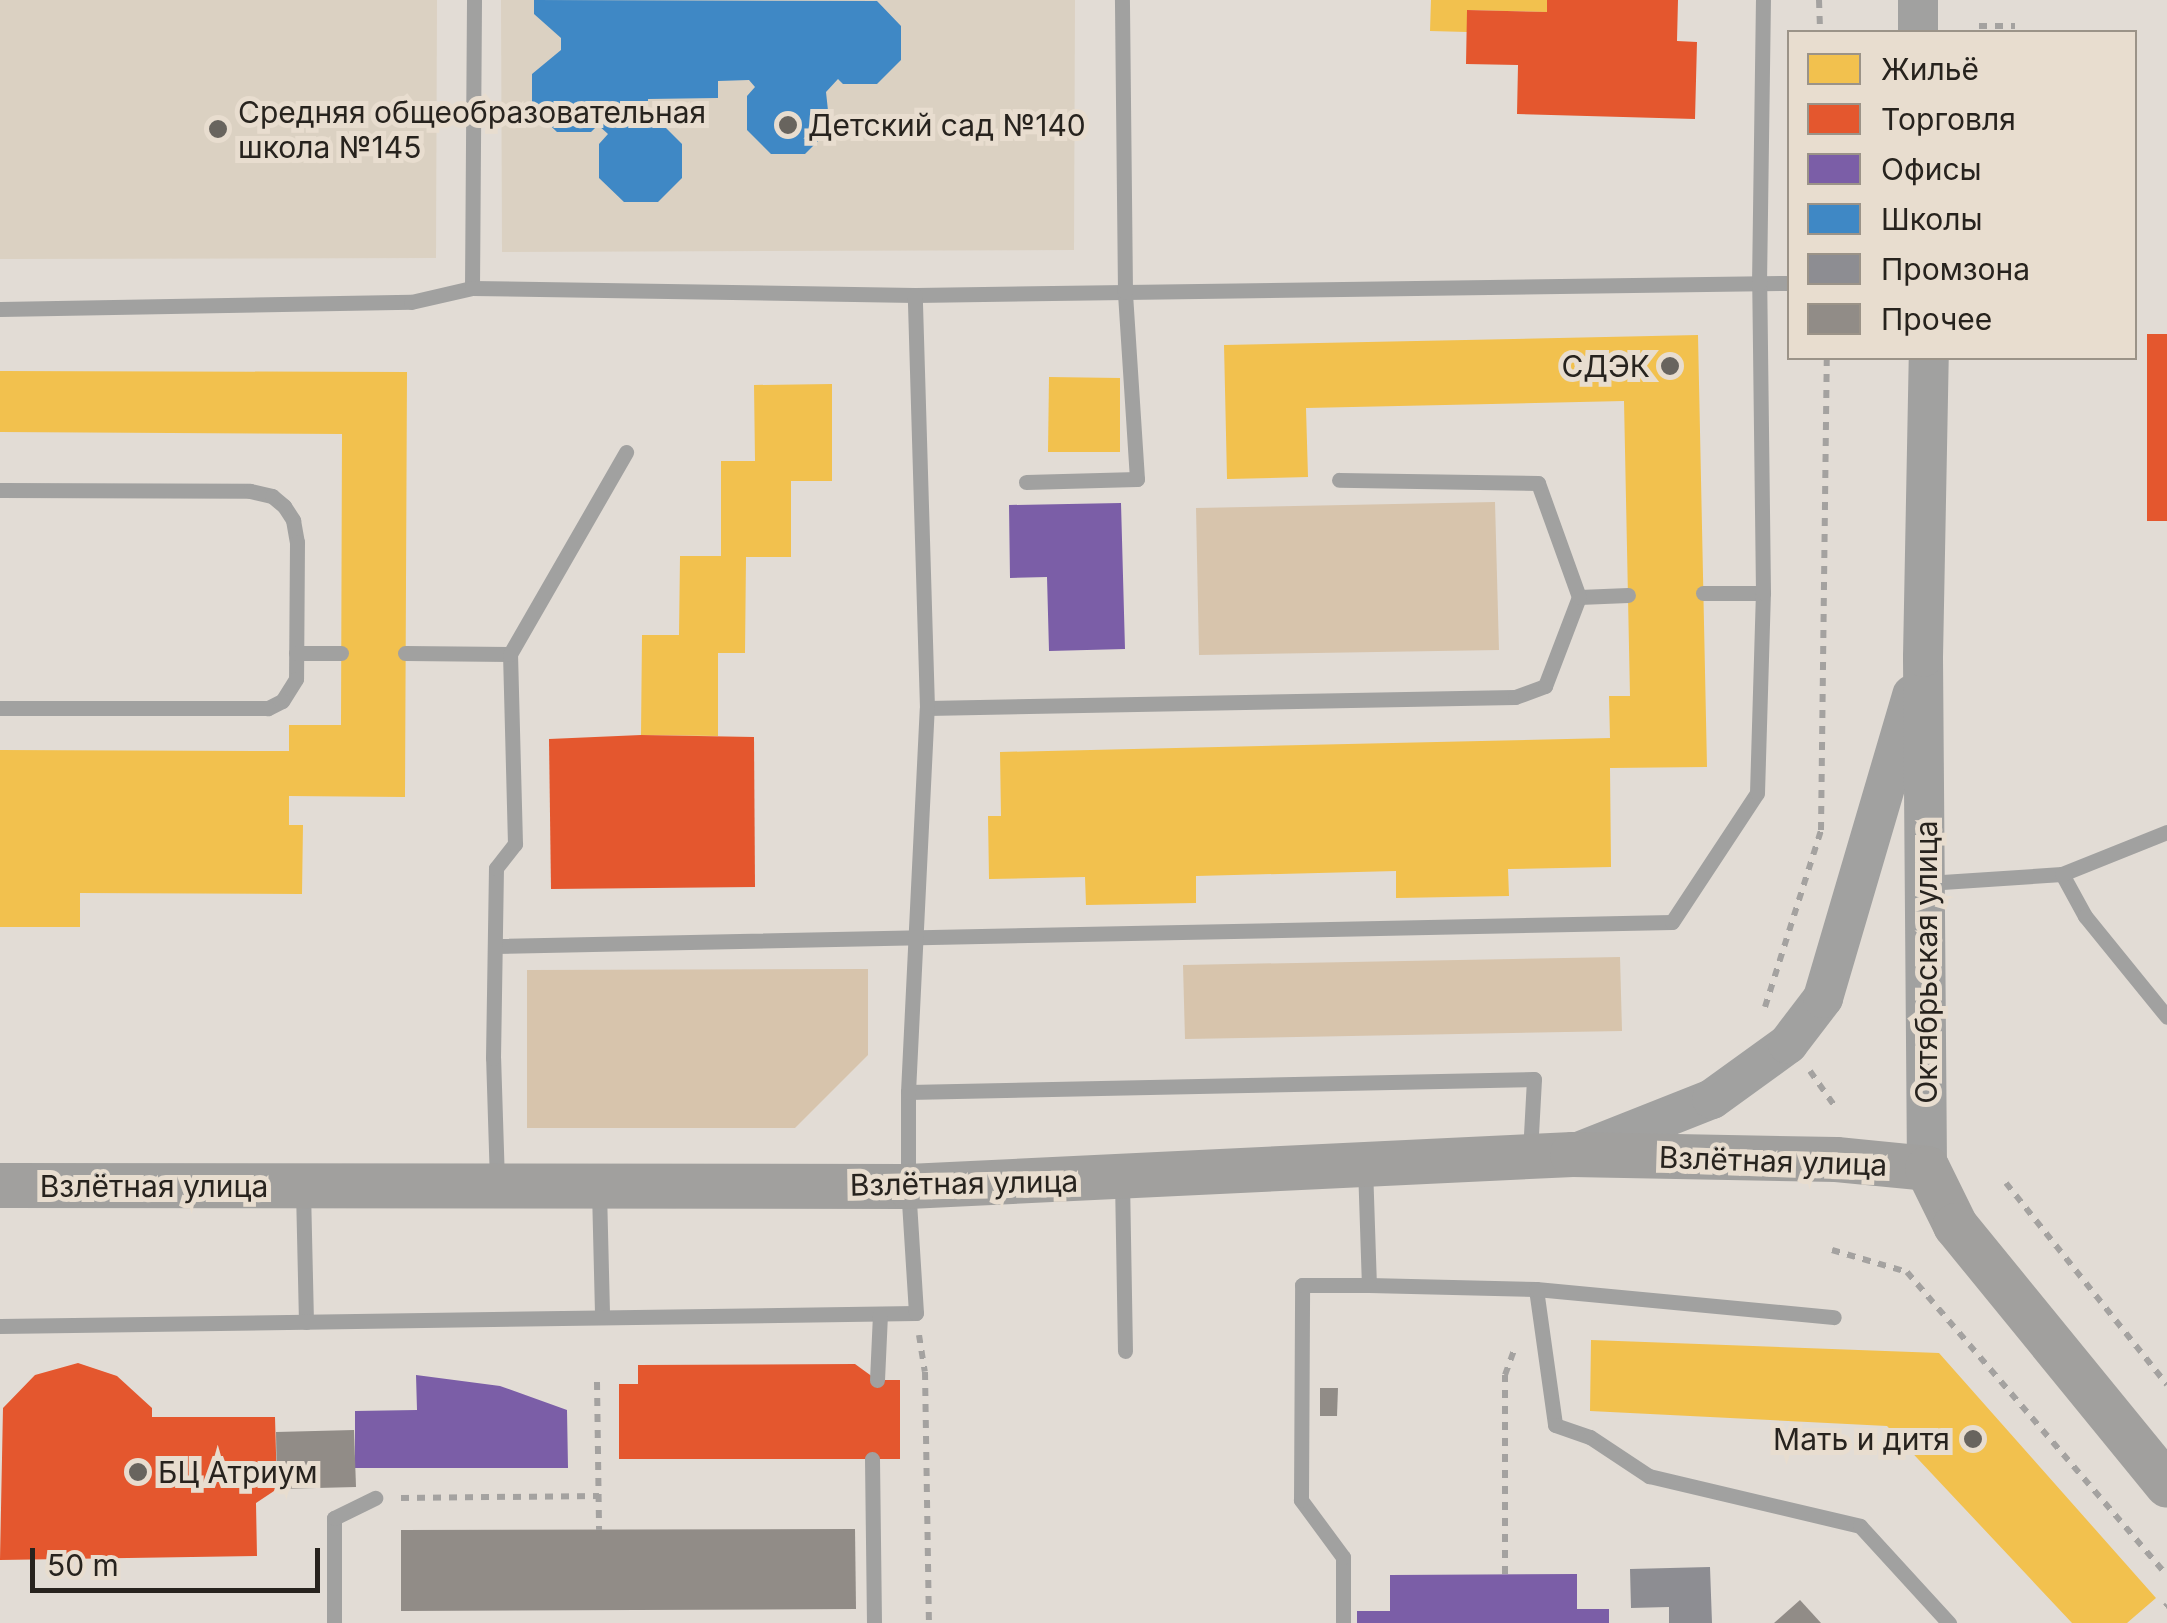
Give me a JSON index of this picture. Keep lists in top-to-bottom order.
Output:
{
  "streets": {
    "main road": ["Октябрьская улица", "Взлётная улица"]
  },
  "crossings": [
    ["Октябрьская улица", "Взлётная улица"]
  ],
  "places": [
    "Детский сад №140",
    "Средняя общеобразовательная школа №145",
    "СДЭК",
    "Мать и дитя",
    "БЦ Атриум"
  ],
  "legend": [
    "Жильё",
    "Торговля",
    "Офисы",
    "Школы",
    "Промзона",
    "Прочее"
  ],
  "scale_bar": "50 m"
}
